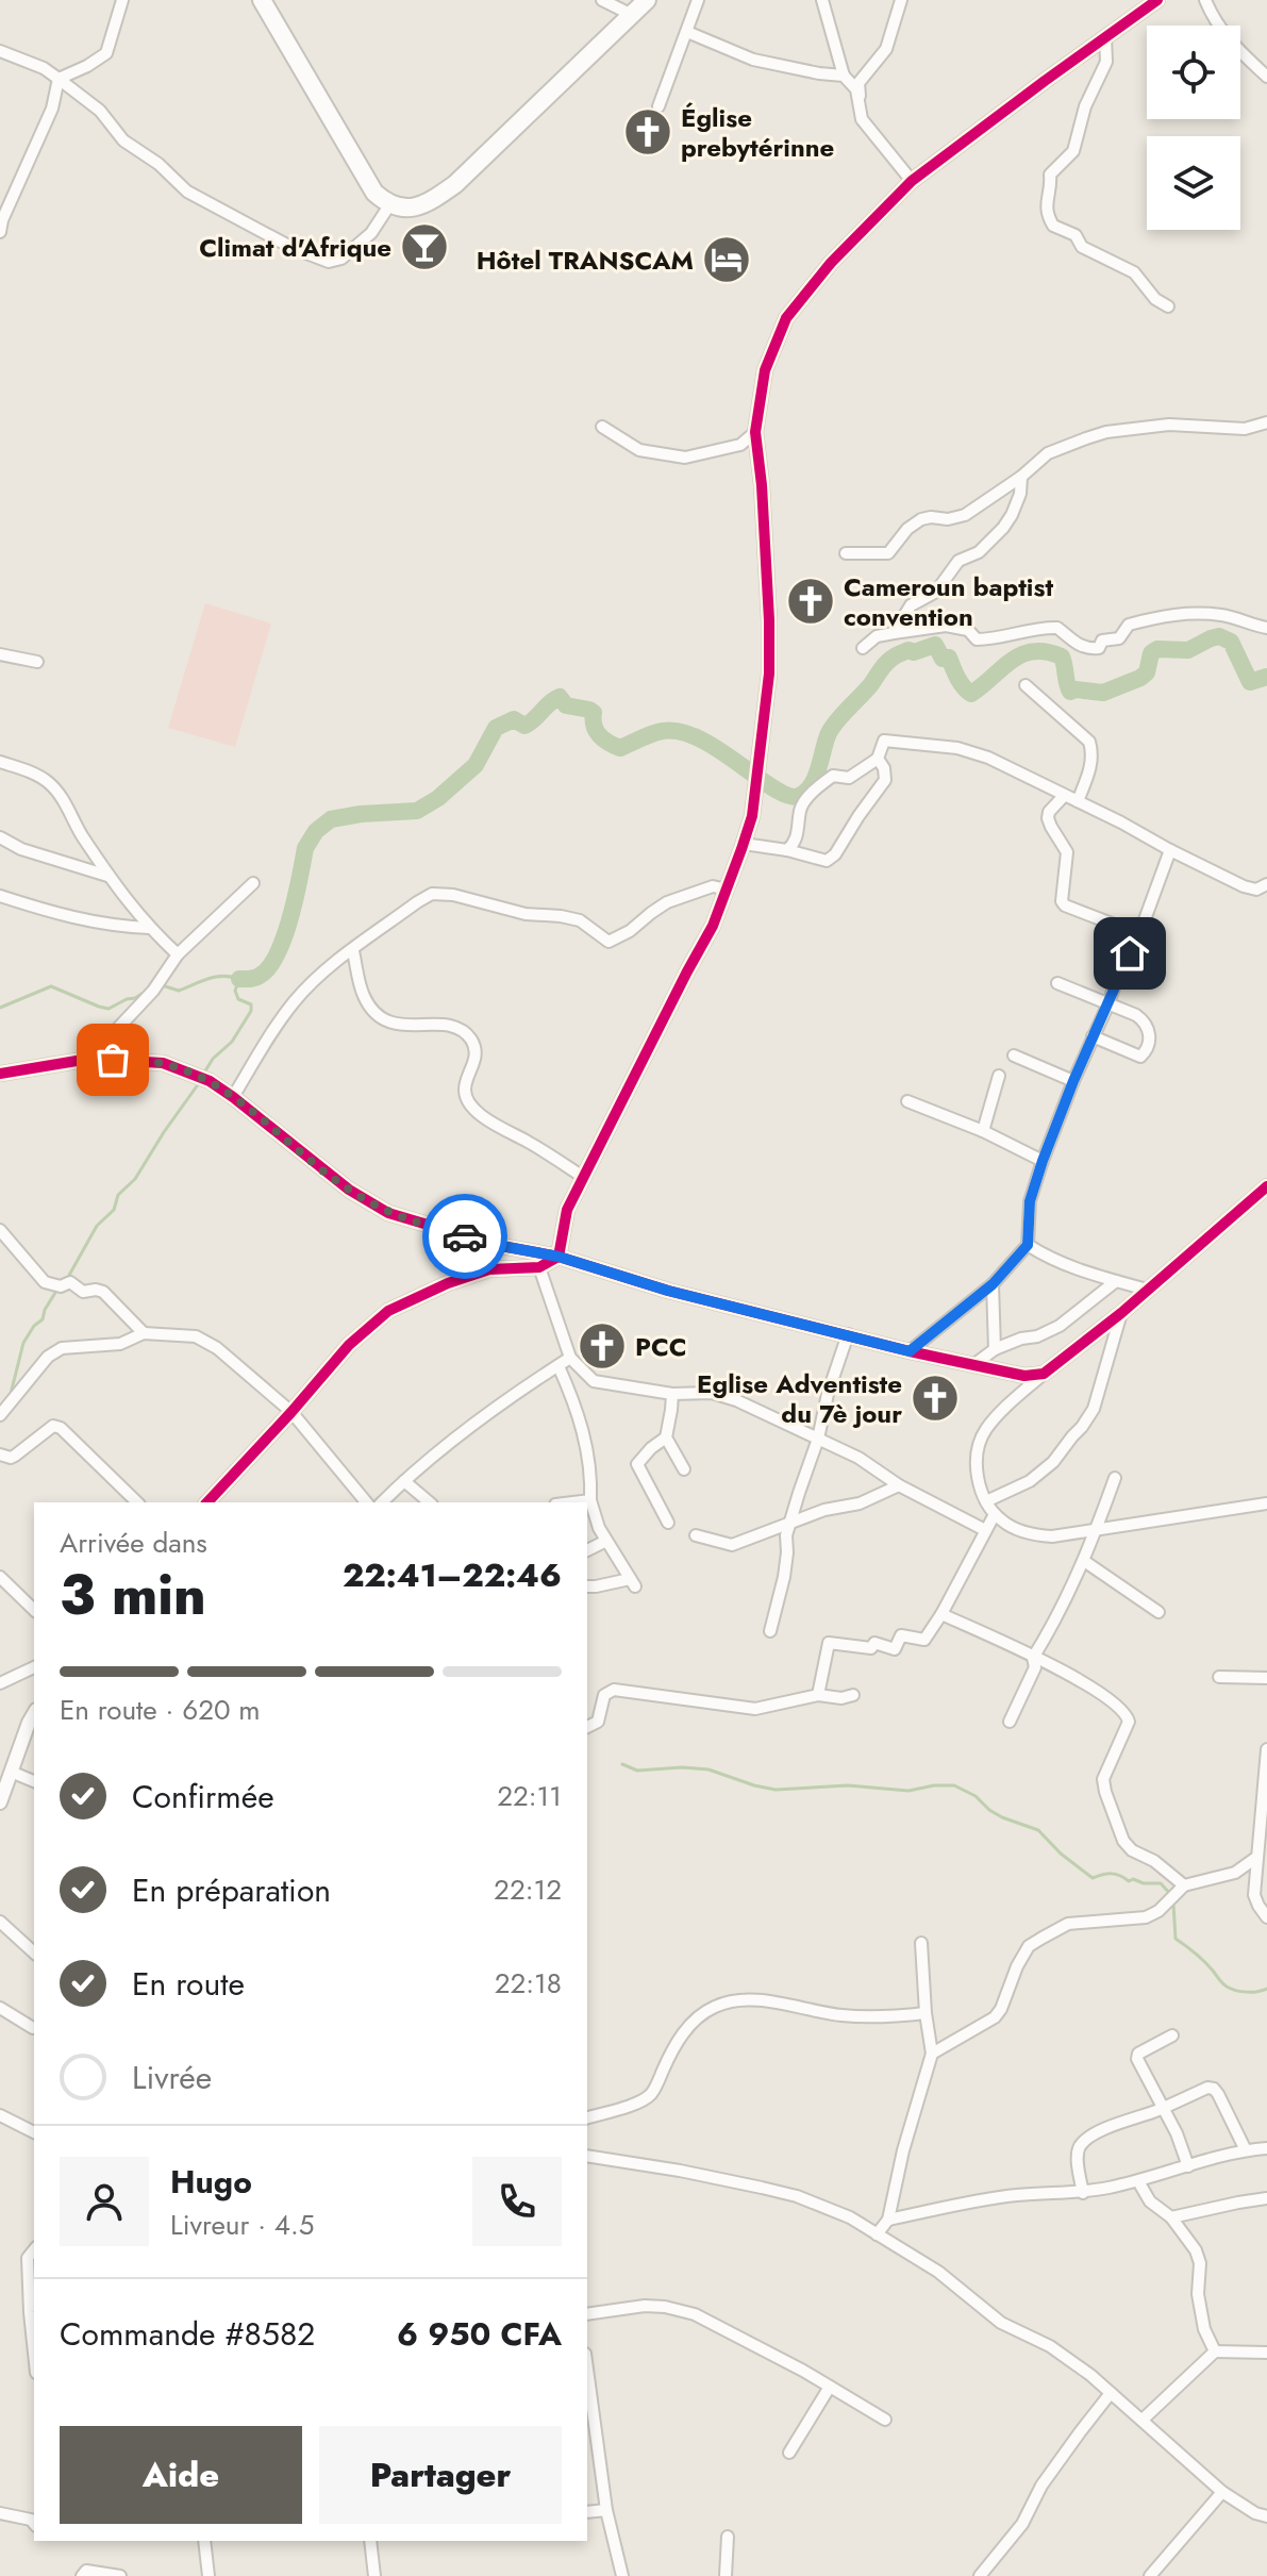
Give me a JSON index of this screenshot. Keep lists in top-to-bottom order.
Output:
{
  "places": {
    "church": [
      "Église prebytérinne",
      "Cameroun baptist convention",
      "PCC",
      "Eglise Adventiste du 7è jour"
    ],
    "bar": ["Climat d'Afrique"],
    "hotel": ["Hôtel TRANSCAM"]
  },
  "page": {
    "heading": ["3 min", "Arrivée dans", "22:41–22:46"],
    "panel": [
      "Hugo",
      "Livreur · 4.5",
      "Commande #8582",
      "6 950 CFA"
    ],
    "bar": "En route · 620 m",
    "list": [
      ["Confirmée", "22:11"],
      ["En préparation", "22:12"],
      ["En route", "22:18"],
      "Livrée"
    ],
    "buttons": ["Aide", "Partager"]
  }
}
